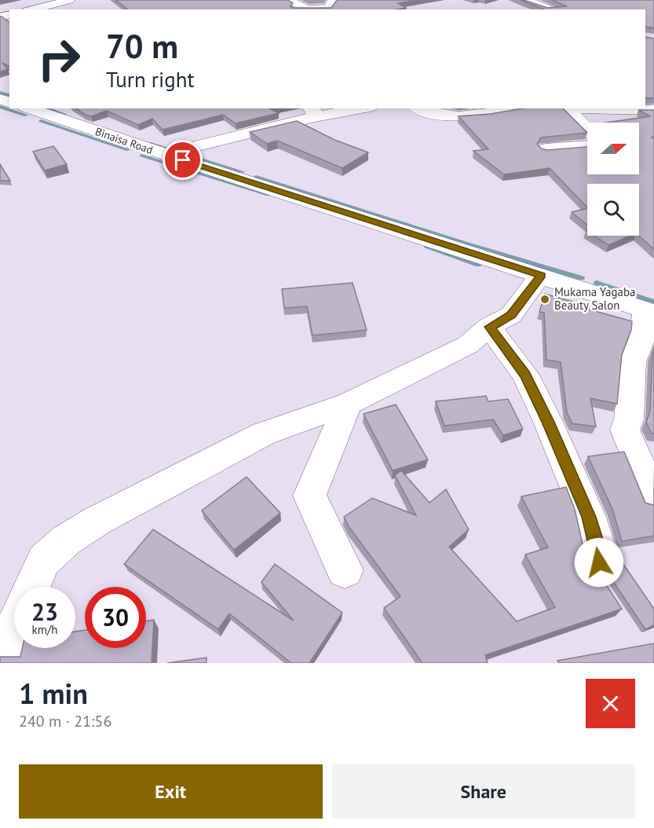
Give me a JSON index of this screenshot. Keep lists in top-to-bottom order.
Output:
{
  "streets": {
    "street": ["Binaisa Road"]
  },
  "places": ["Mukama Yagaba Beauty Salon"],
  "north": "right",
  "page": {
    "turn": ["70 m", "Turn right"],
    "speed": "23 km/h",
    "limit": "30",
    "heading": ["1 min", "240 m · 21:56"],
    "buttons": ["Exit", "Share"]
  }
}
